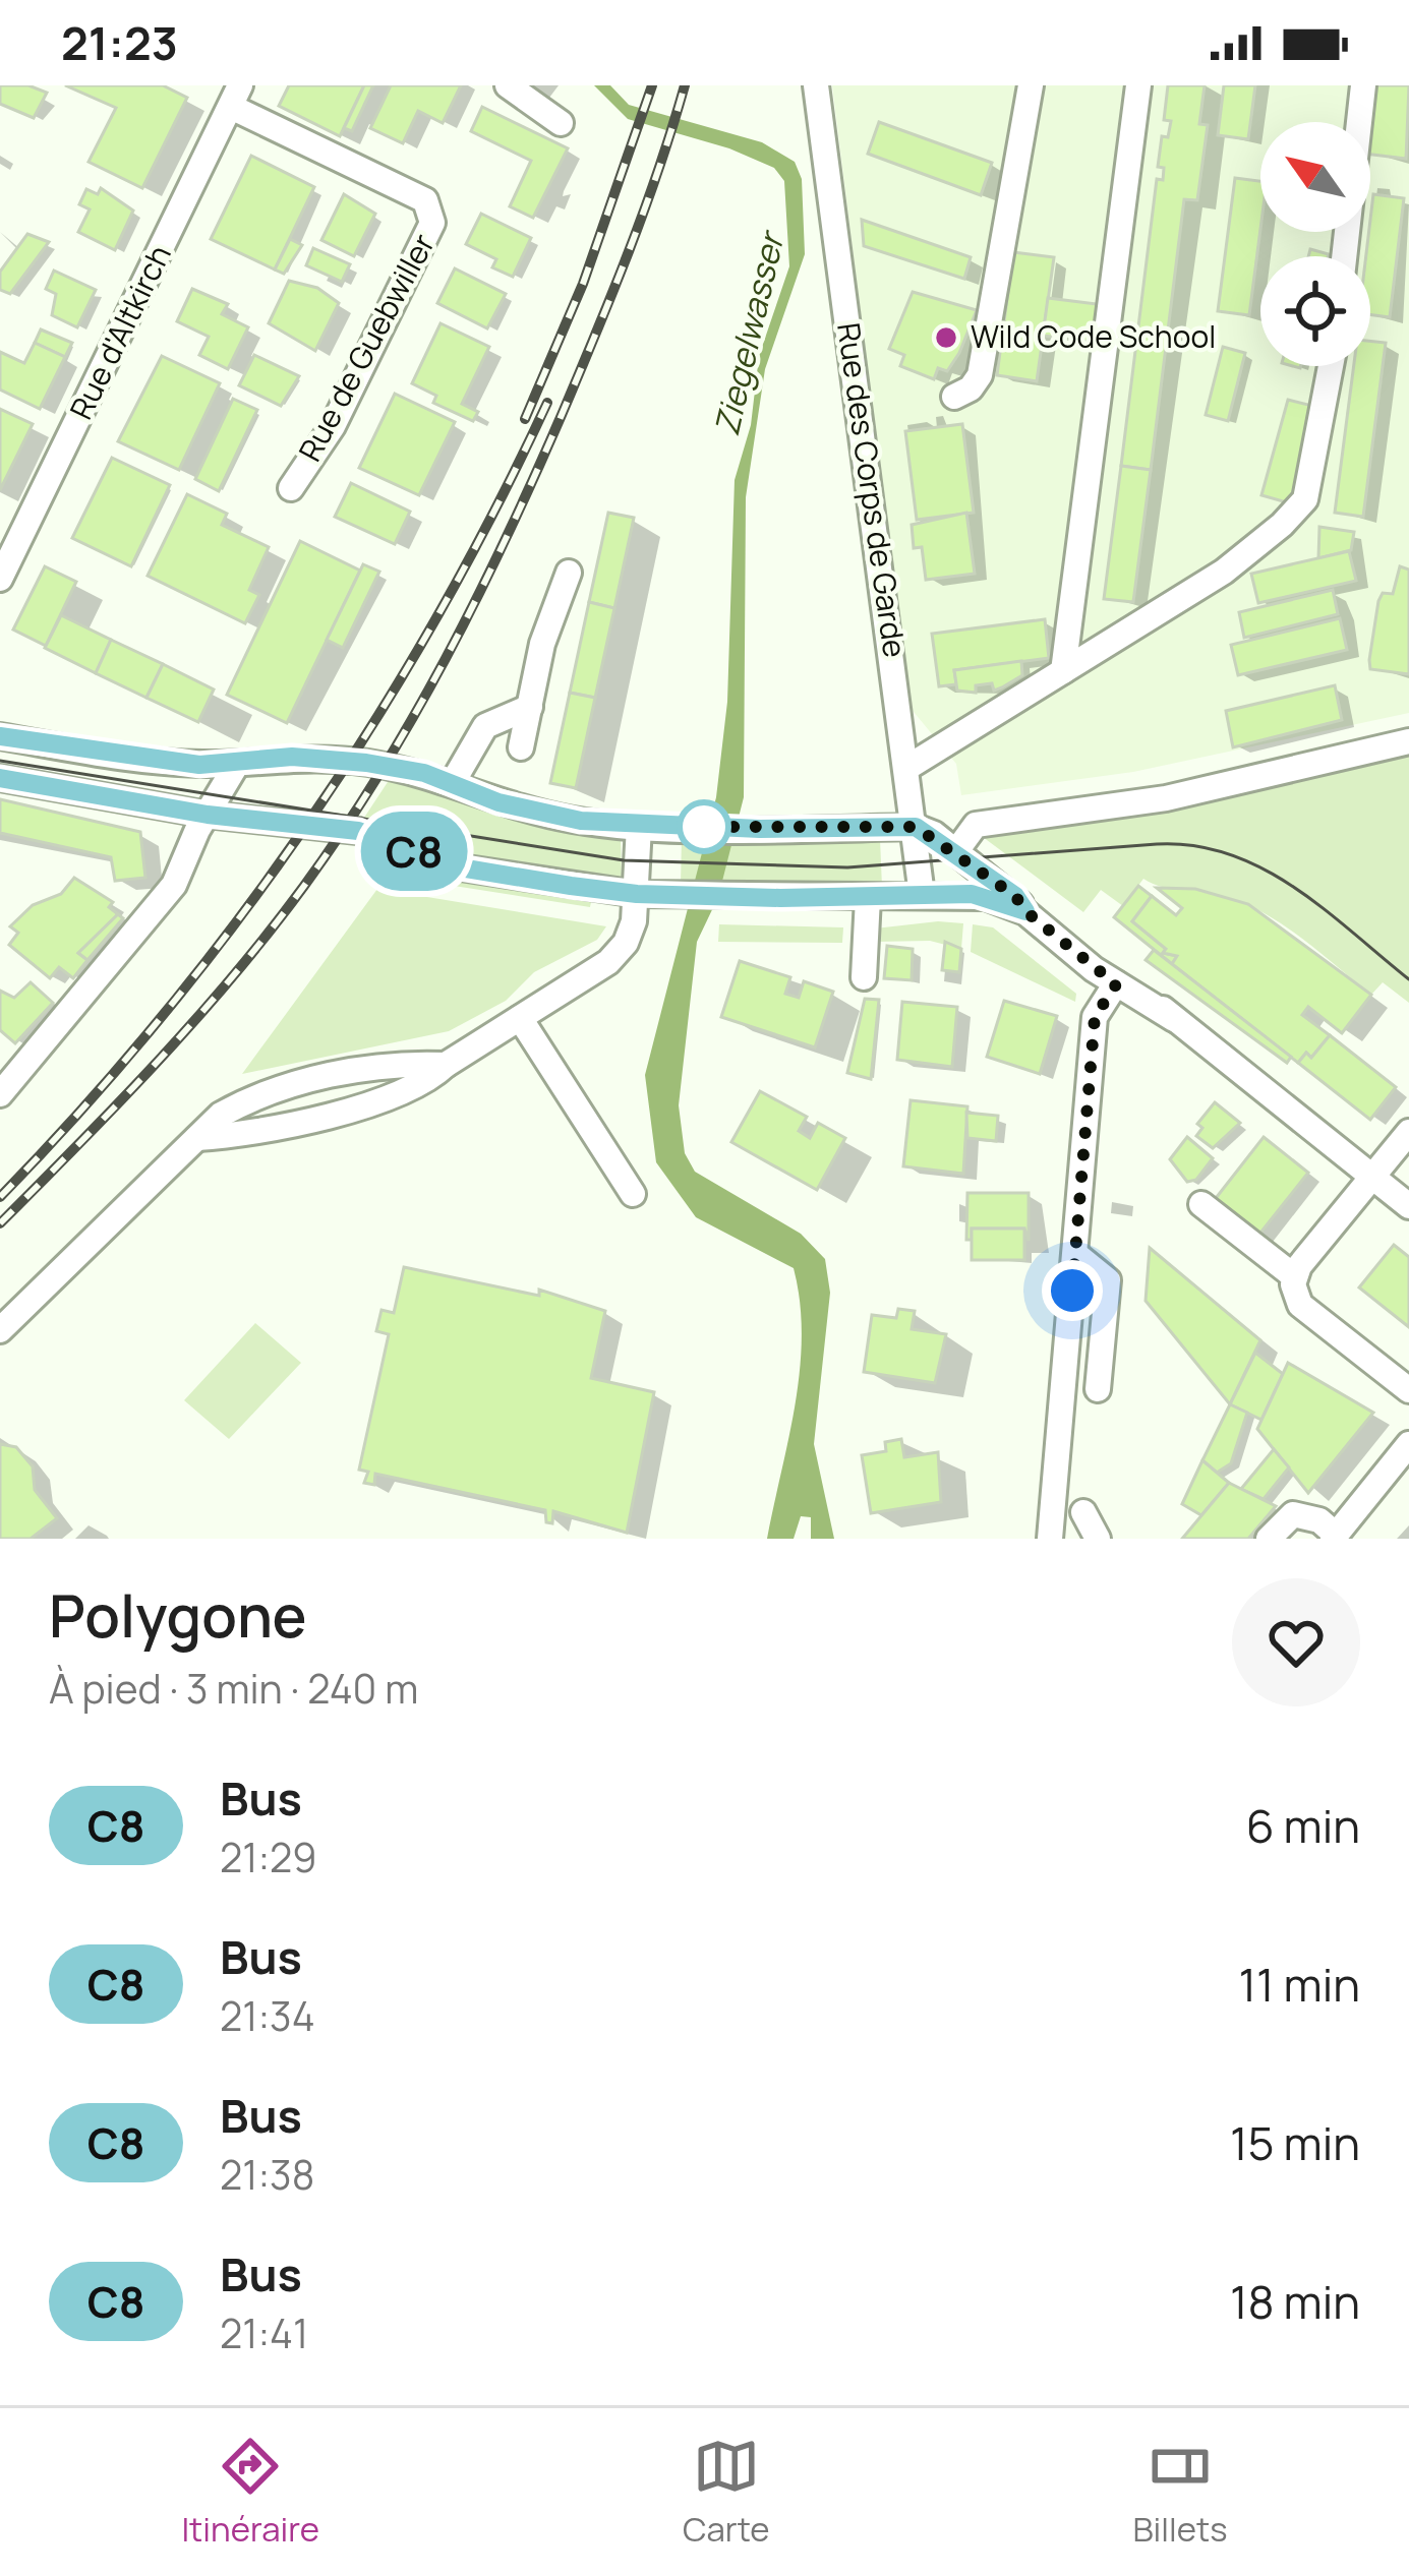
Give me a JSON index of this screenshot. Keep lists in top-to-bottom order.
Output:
{
  "streets": {
    "street": ["Rue d'Altkirch", "Rue de Guebwiller", "Rue des Corps de Garde"]
  },
  "crossings": [
    ["Rue d'Altkirch", "Rue de Guebwiller"]
  ],
  "water": ["Ziegelwasser"],
  "places": ["Wild Code School"],
  "lines": ["bus line C8"],
  "north": "top left",
  "page": {
    "status": "21:23",
    "on_map": "C8",
    "heading": ["Polygone", "À pied · 3 min · 240 m"],
    "list": [
      {
        "mark": "C8",
        "name": "Bus",
        "note": "21:29",
        "value": "6 min"
      },
      {
        "mark": "C8",
        "name": "Bus",
        "note": "21:34",
        "value": "11 min"
      },
      {
        "mark": "C8",
        "name": "Bus",
        "note": "21:38",
        "value": "15 min"
      },
      {
        "mark": "C8",
        "name": "Bus",
        "note": "21:41",
        "value": "18 min"
      }
    ],
    "tabs": ["Itinéraire", "Carte", "Billets"]
  }
}
